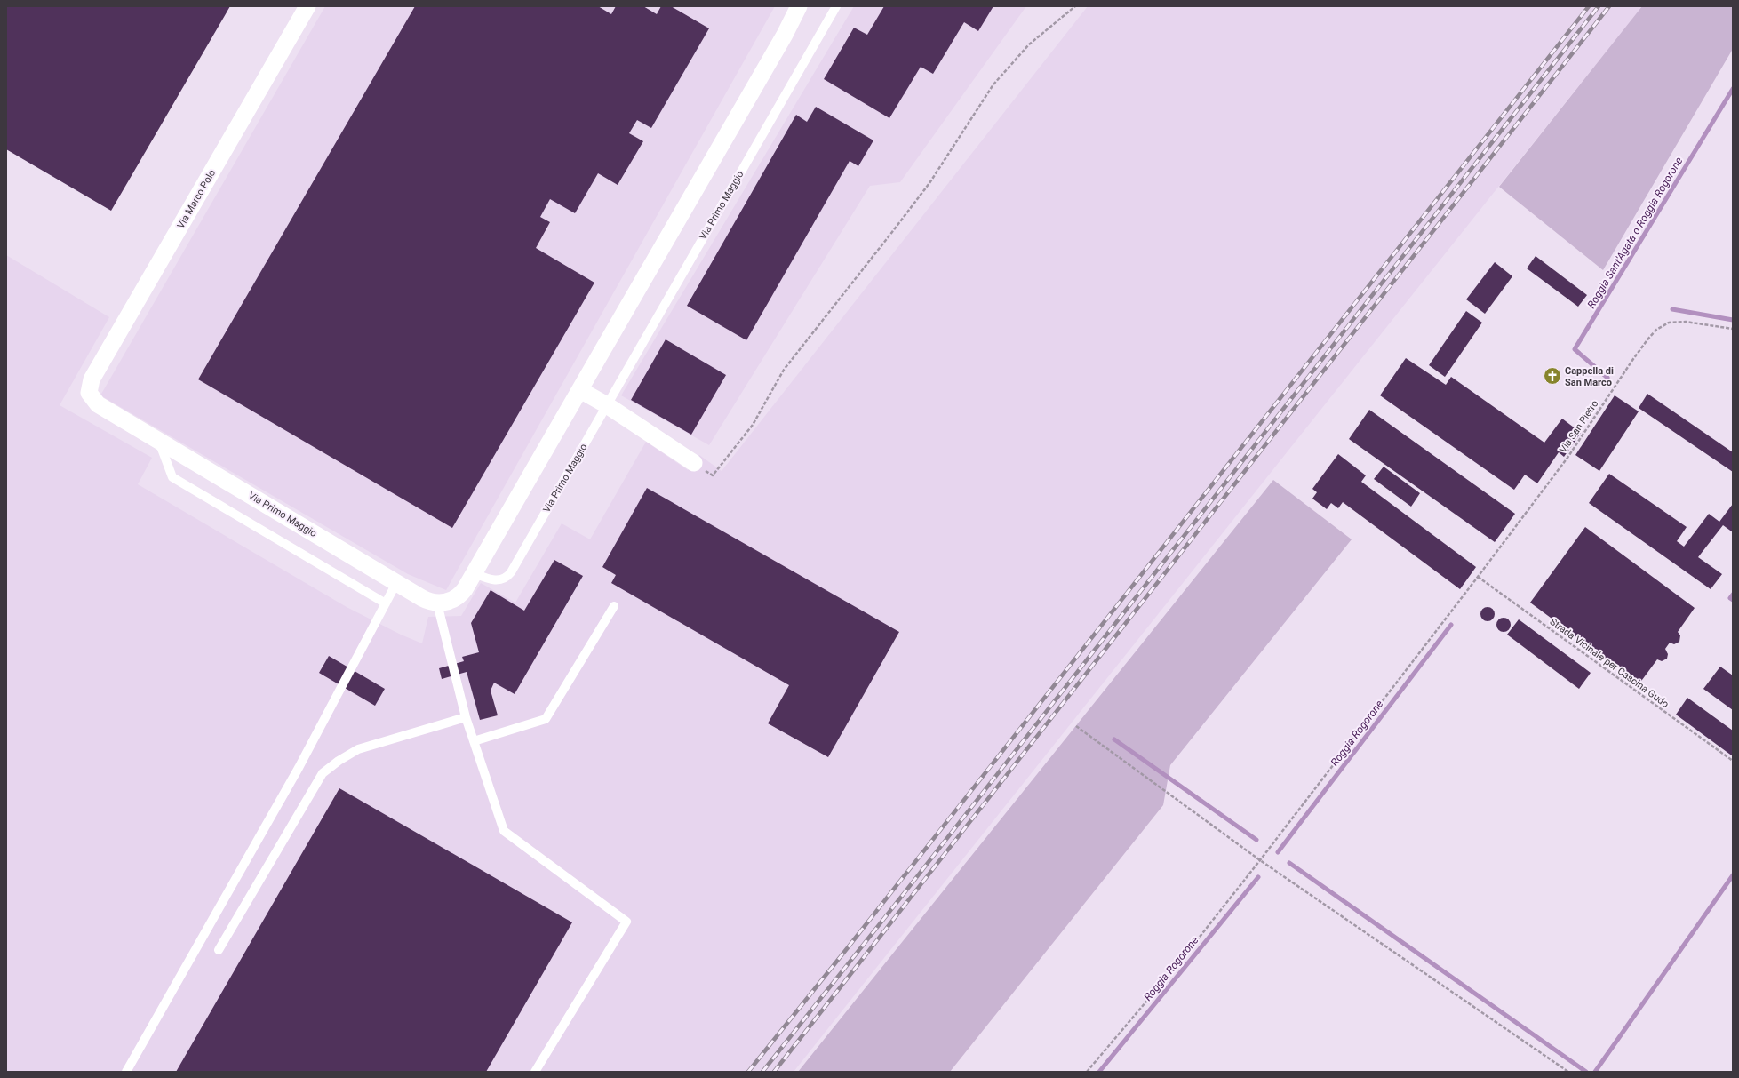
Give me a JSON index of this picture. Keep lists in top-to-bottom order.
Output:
{
  "streets": {
    "street": ["Via Marco Polo", "Via Primo Maggio"],
    "path": ["Via San Pietro", "Strada Vicinale per Cascina Gudo"]
  },
  "crossings": [
    ["Via Marco Polo", "Via Primo Maggio"],
    ["Via San Pietro", "Strada Vicinale per Cascina Gudo"]
  ],
  "water": ["Roggia Sant'Agata o Roggia Rogorone", "Roggia Rogorone"],
  "places": {
    "church": ["Cappella di San Marco"]
  }
}
